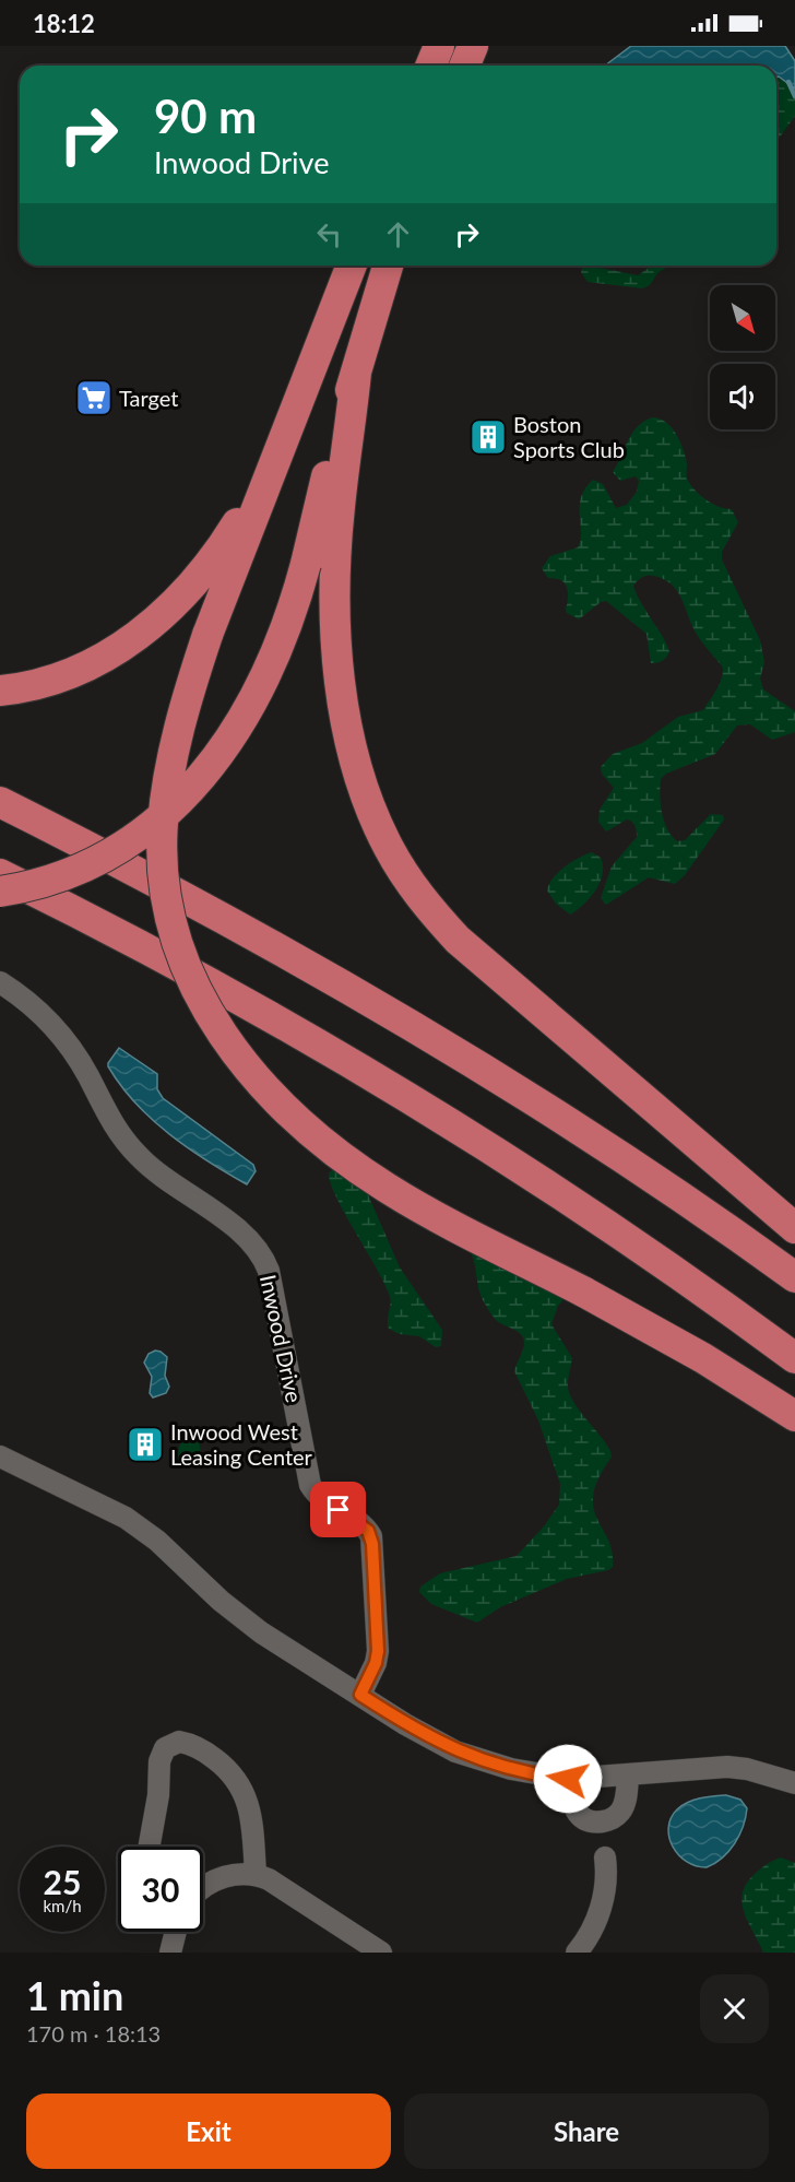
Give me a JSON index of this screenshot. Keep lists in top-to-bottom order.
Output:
{
  "streets": {
    "street": ["Inwood Drive"]
  },
  "places": {
    "supermarket": ["Target"],
    "building": ["Boston Sports Club", "Inwood West Leasing Center"]
  },
  "north": "bottom right",
  "page": {
    "status": "18:12",
    "turn": ["90 m", "Inwood Drive"],
    "speed": "25 km/h",
    "limit": "30",
    "heading": ["1 min", "170 m · 18:13"],
    "buttons": ["Exit", "Share"]
  }
}
